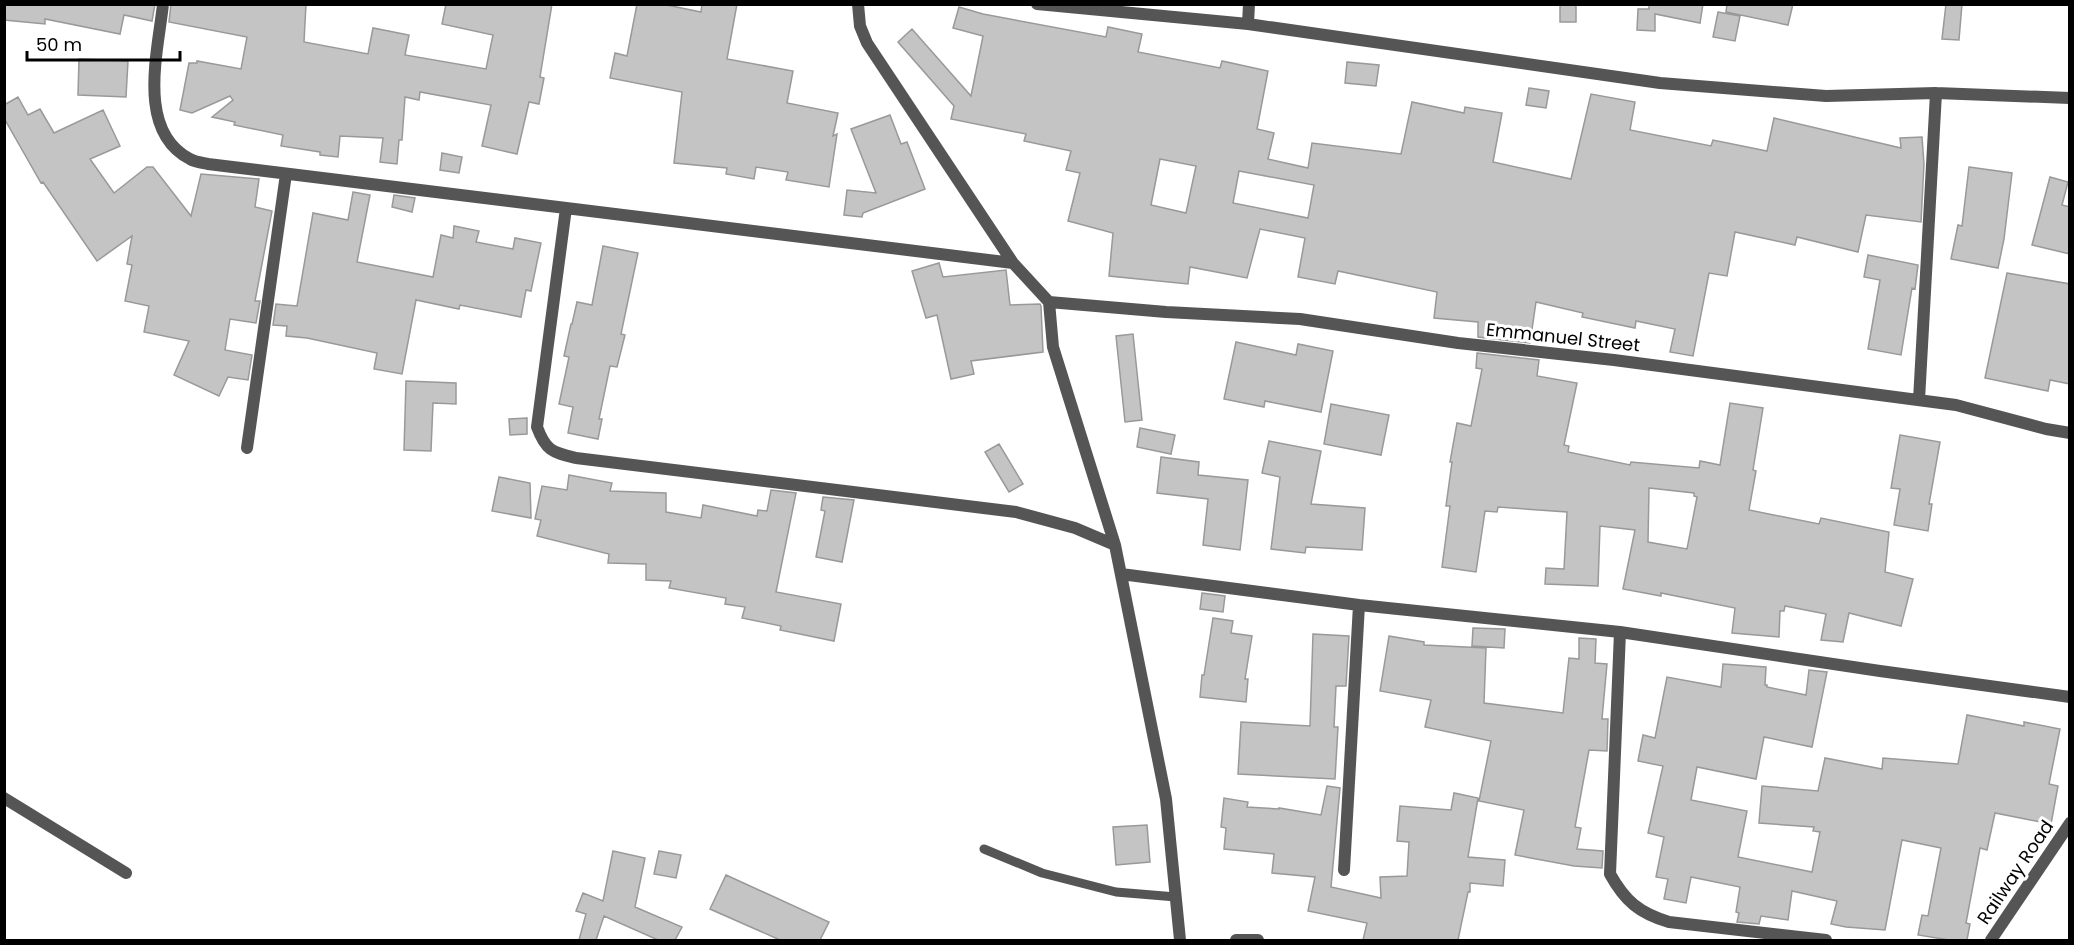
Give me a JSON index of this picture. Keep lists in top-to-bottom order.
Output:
{
  "streets": {
    "street": ["Emmanuel Street", "Railway Road"]
  },
  "scale_bar": "50 m"
}
